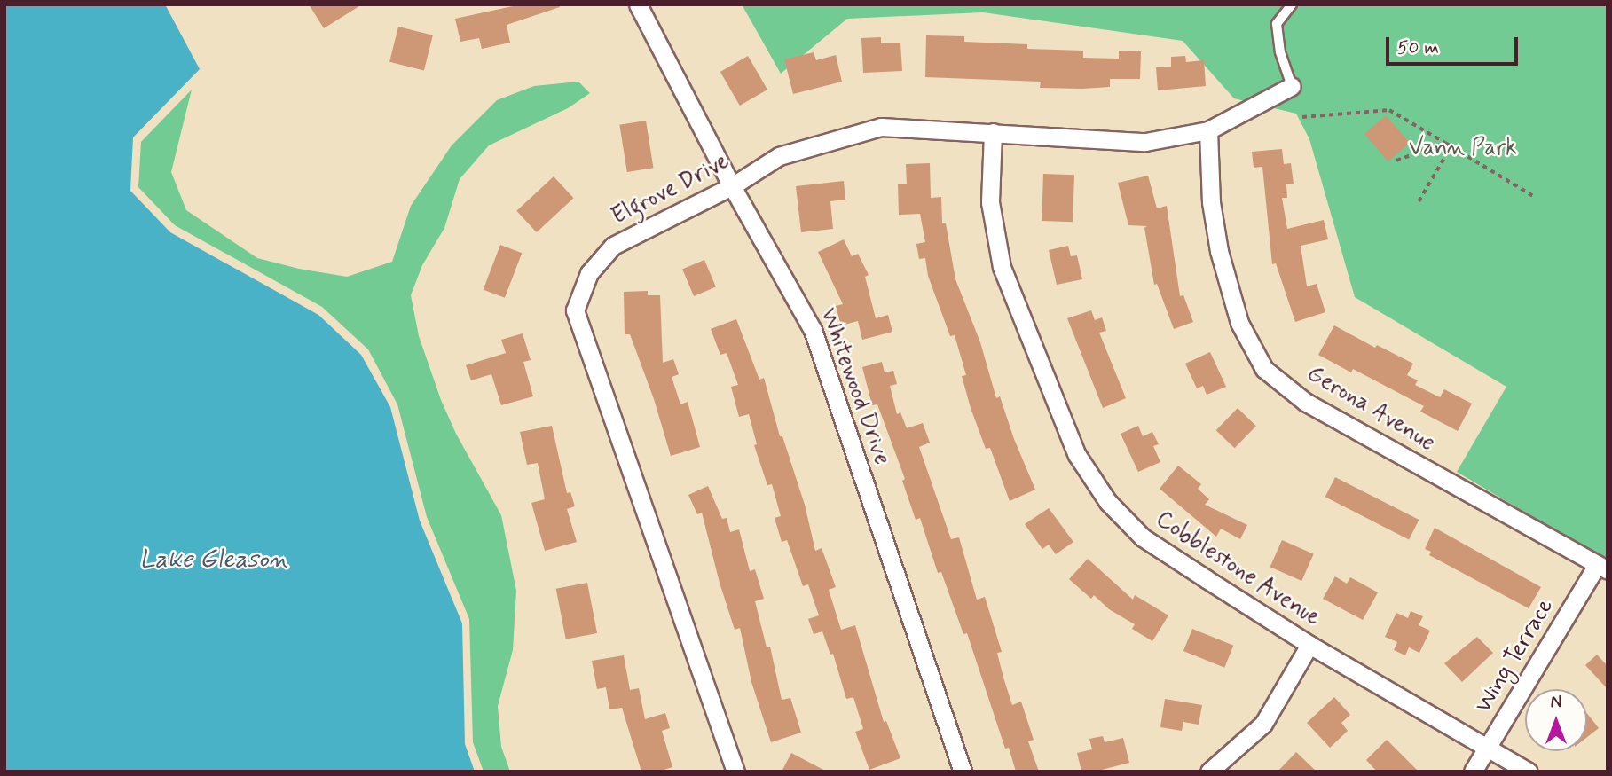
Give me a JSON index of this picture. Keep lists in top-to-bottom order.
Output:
{
  "streets": {
    "street": [
      "Elgrove Drive",
      "Whitewood Drive",
      "Gerona Avenue",
      "Cobblestone Avenue",
      "Wing Terrace"
    ]
  },
  "crossings": [
    ["Elgrove Drive", "Whitewood Drive"],
    ["Elgrove Drive", "Gerona Avenue"],
    ["Elgrove Drive", "Cobblestone Avenue"],
    ["Gerona Avenue", "Wing Terrace"],
    ["Cobblestone Avenue", "Wing Terrace"]
  ],
  "water": ["Lake Gleason"],
  "parks": ["Vann Park"],
  "scale_bar": "50 m",
  "north": "top"
}
